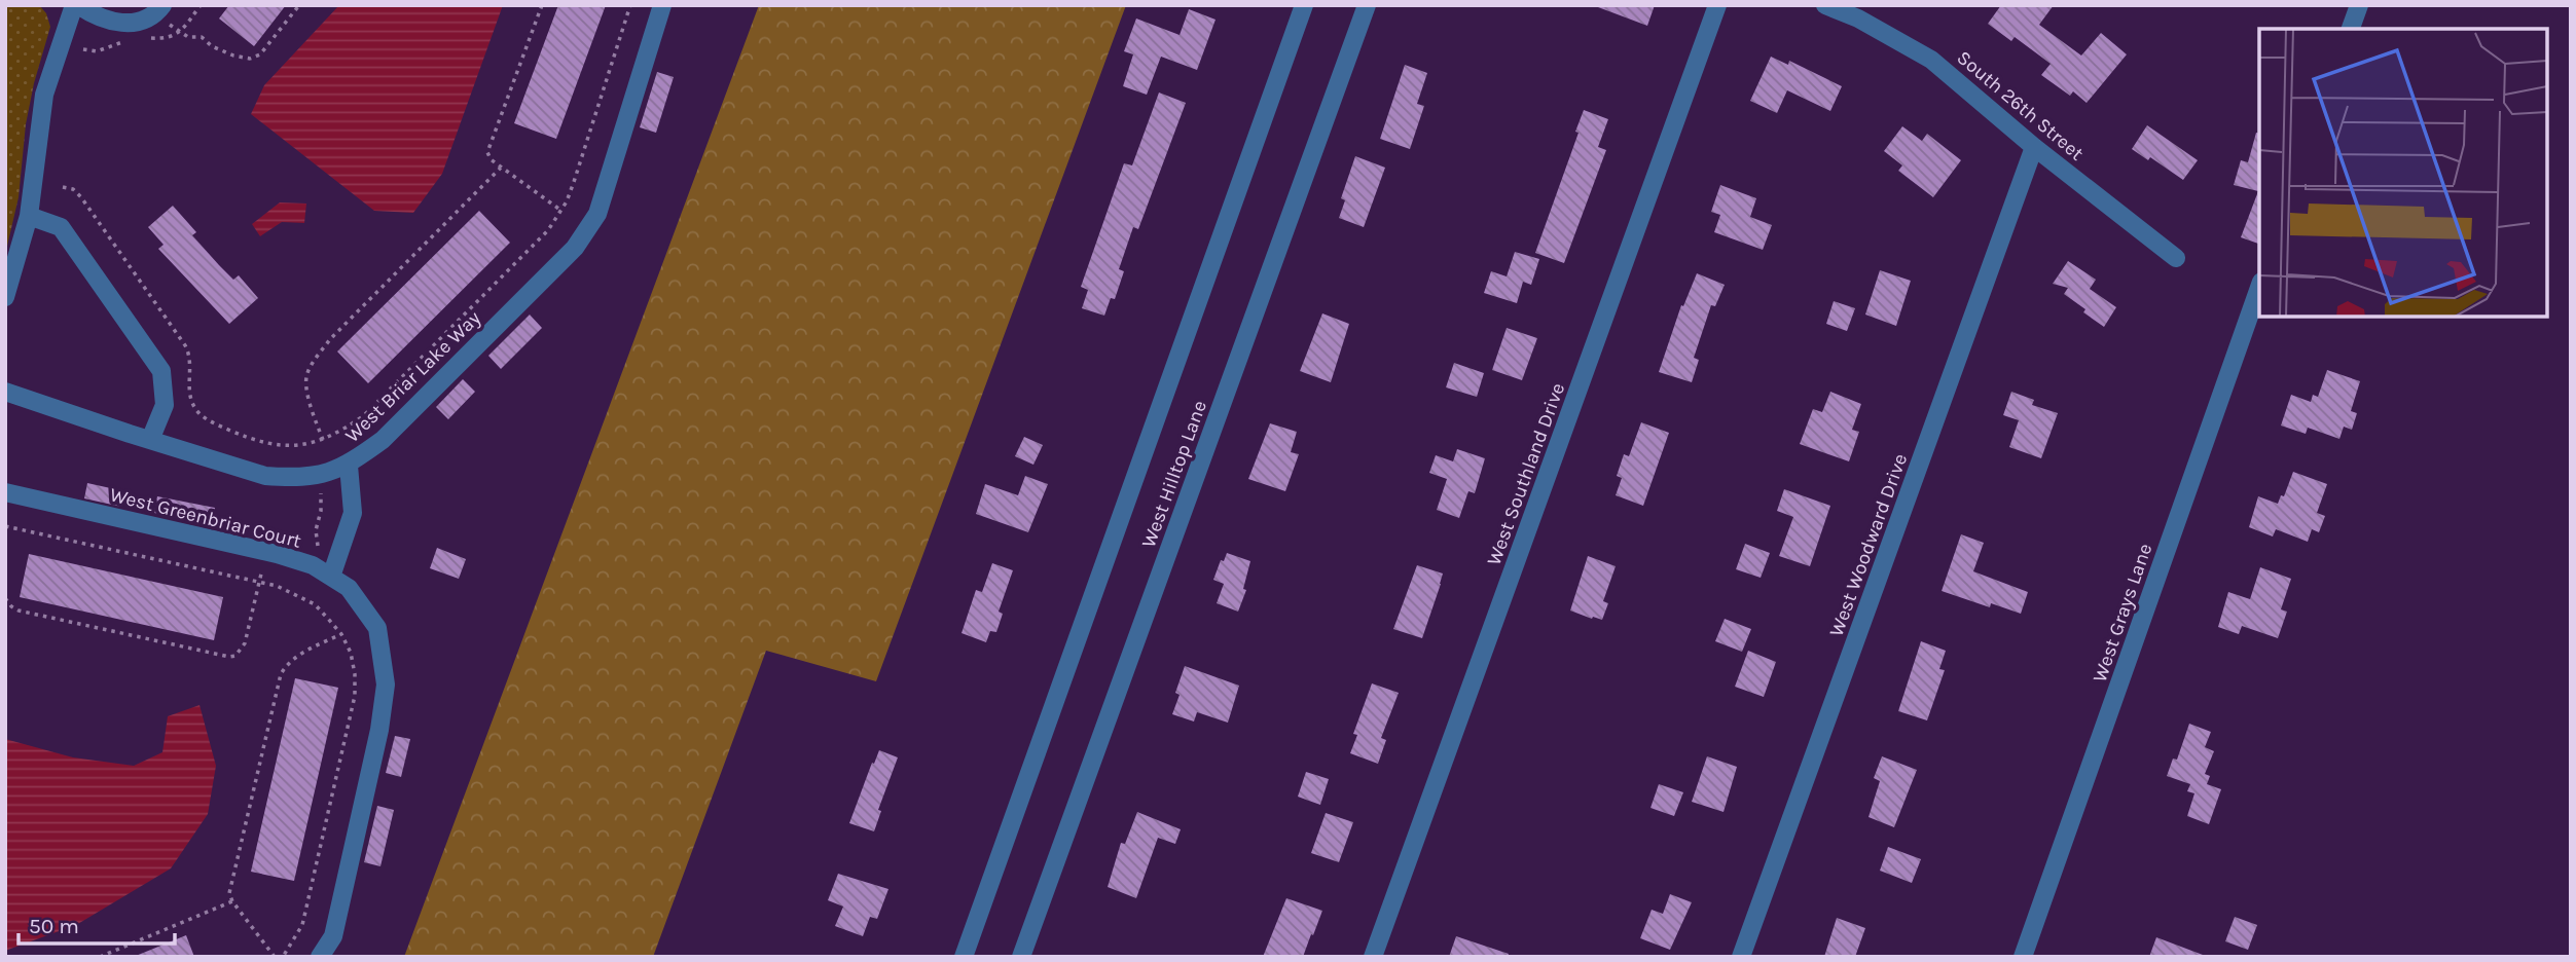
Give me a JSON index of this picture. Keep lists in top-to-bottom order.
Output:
{
  "streets": {
    "street": [
      "South 26th Street",
      "West Briar Lake Way",
      "West Hilltop Lane",
      "West Southland Drive",
      "West Greenbriar Court",
      "West Woodward Drive",
      "West Grays Lane"
    ]
  },
  "crossings": [
    ["South 26th Street", "West Woodward Drive"]
  ],
  "scale_bar": "50 m"
}
